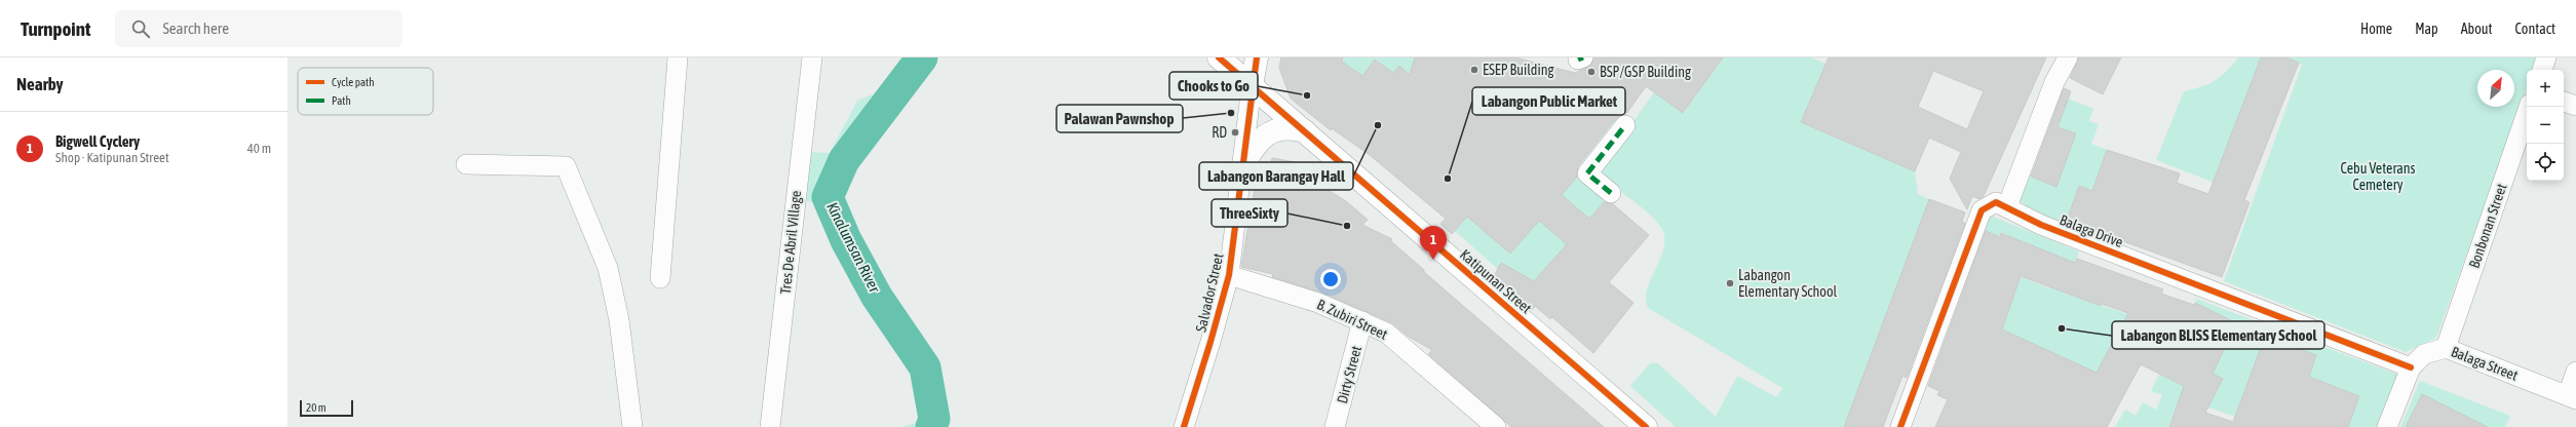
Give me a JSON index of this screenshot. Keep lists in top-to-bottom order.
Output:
{
  "streets": {
    "main road": ["Katipunan Street"],
    "street": [
      "Bonbonan Street",
      "Balaga Drive",
      "Tres De Abril Village",
      "Salvador Street",
      "B. Zubiri Street",
      "Balaga Street",
      "Dirty Street"
    ]
  },
  "crossings": [
    ["Bonbonan Street", "Balaga Street"],
    ["Balaga Drive", "Balaga Street"],
    ["Katipunan Street", "Salvador Street"],
    ["Salvador Street", "B. Zubiri Street"],
    ["B. Zubiri Street", "Dirty Street"]
  ],
  "water": ["Kinalumsan River"],
  "parks": ["Cebu Veterans Cemetery"],
  "places": [
    "ESEP Building",
    "BSP/GSP Building",
    "Chooks to Go",
    "Palawan Pawnshop",
    "Labangon Barangay Hall",
    "RD",
    "Labangon Public Market",
    "ThreeSixty",
    "Labangon Elementary School",
    "Labangon BLISS Elementary School"
  ],
  "legend": ["Cycle path", "Path"],
  "scale_bar": "20 m",
  "north": "top right",
  "page": {
    "header": "Turnpoint",
    "search": "Search here",
    "nav": [
      "Home",
      "Map",
      "About",
      "Contact"
    ],
    "heading": "Nearby",
    "map_buttons": ["+", "−"],
    "list": [
      {
        "mark": "1",
        "name": "Bigwell Cyclery",
        "note": "Shop · Katipunan Street",
        "value": "40 m"
      }
    ],
    "pins": "1",
    "scale": "20 m"
  }
}
